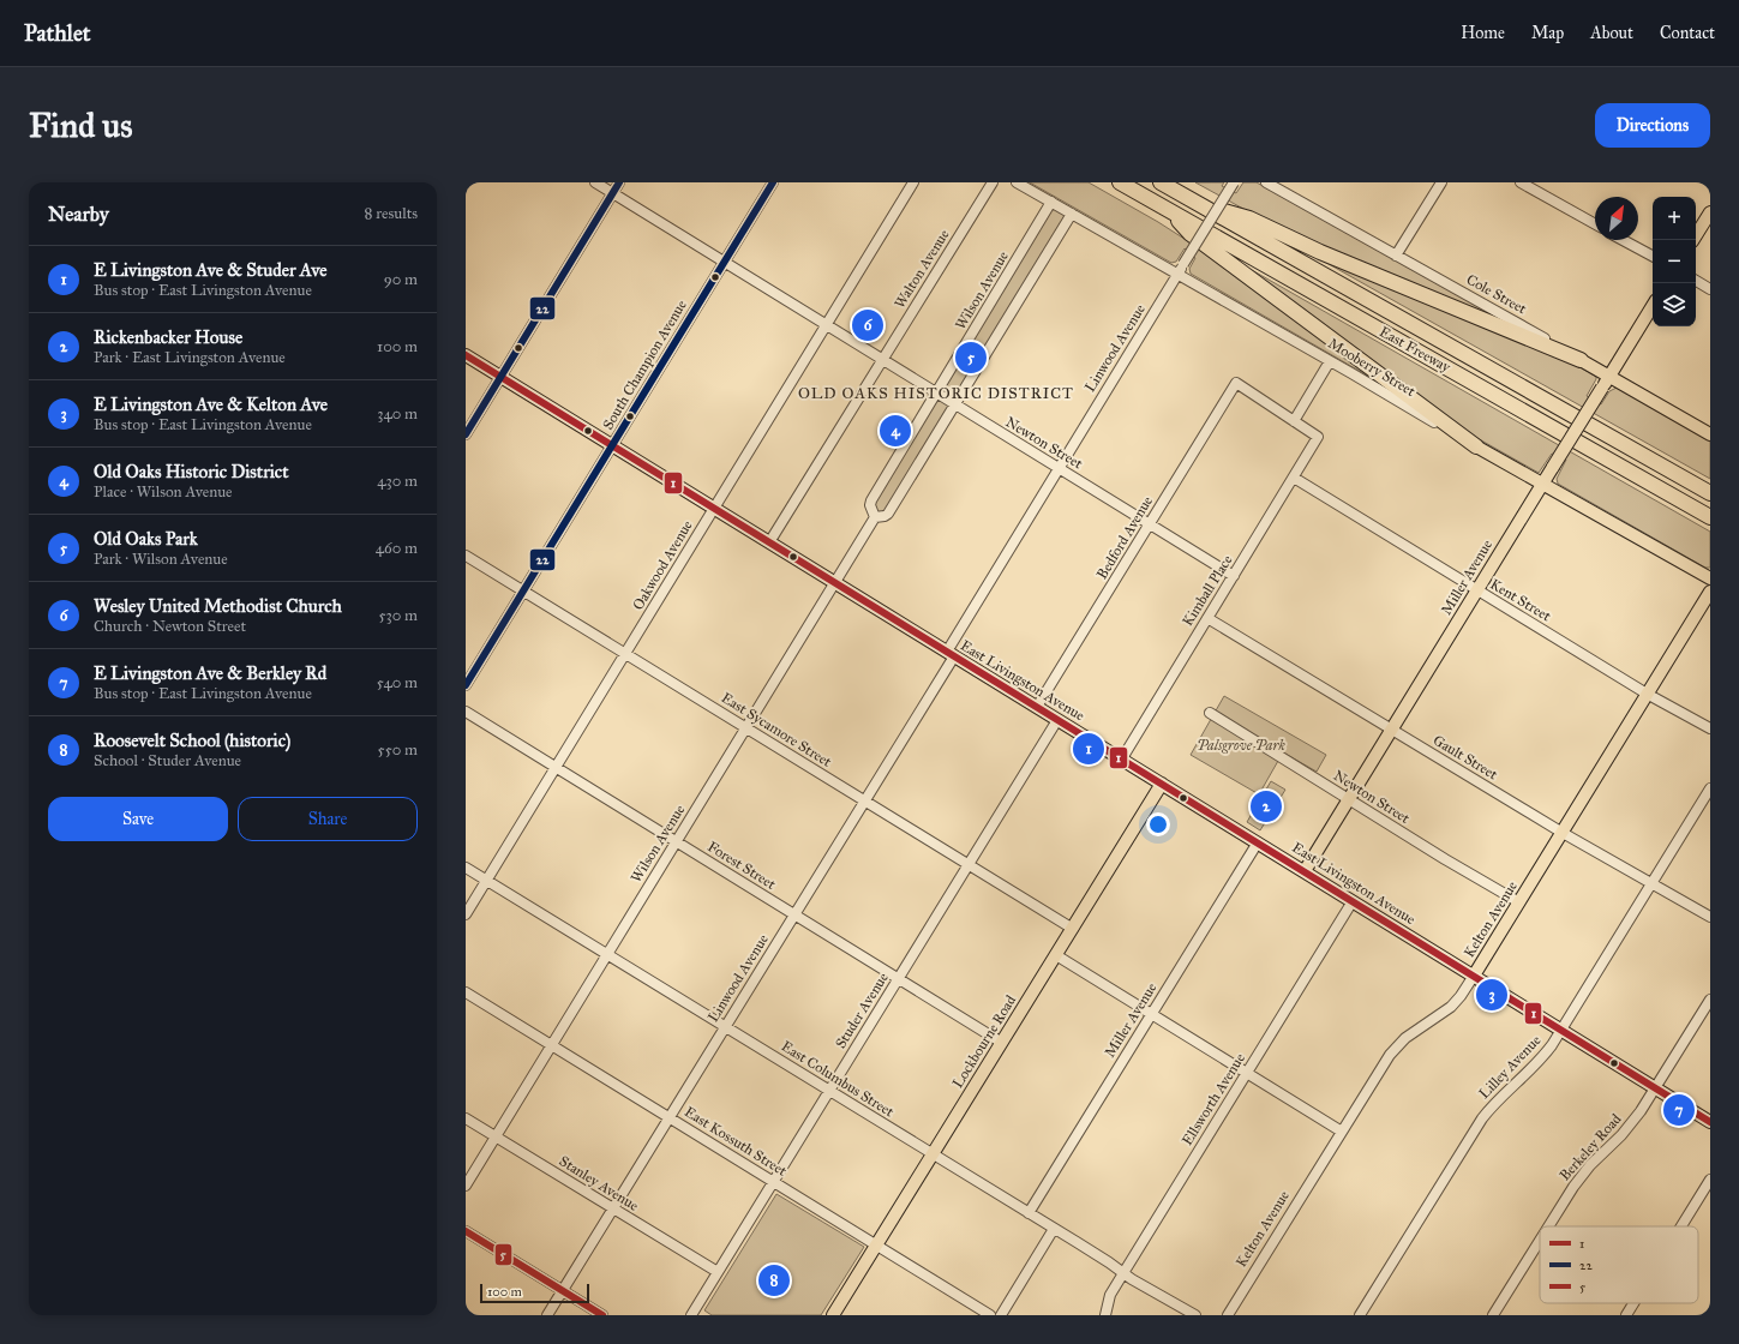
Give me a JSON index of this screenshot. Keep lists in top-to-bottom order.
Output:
{
  "streets": {
    "highway": ["East Freeway"],
    "main road": [
      "Cole Street",
      "Mooberry Street",
      "Miller Avenue",
      "East Livingston Avenue",
      "Kelton Avenue",
      "Lockbourne Road"
    ],
    "street": [
      "Walton Avenue",
      "Wilson Avenue",
      "Linwood Avenue",
      "South Champion Avenue",
      "Newton Street",
      "Bedford Avenue",
      "Oakwood Avenue",
      "Kimball Place",
      "Kent Street",
      "East Sycamore Street",
      "Gault Street",
      "Forest Street",
      "Studer Avenue",
      "Lilley Avenue",
      "East Columbus Street",
      "Ellsworth Avenue",
      "East Kossuth Street",
      "Berkeley Road",
      "Stanley Avenue"
    ]
  },
  "crossings": [
    ["Walton Avenue", "Newton Street"],
    ["Walton Avenue", "East Livingston Avenue"],
    ["Wilson Avenue", "Mooberry Street"],
    ["Wilson Avenue", "Newton Street"],
    ["Wilson Avenue", "East Livingston Avenue"],
    ["Wilson Avenue", "East Sycamore Street"],
    ["Wilson Avenue", "Forest Street"],
    ["Wilson Avenue", "East Columbus Street"],
    ["Wilson Avenue", "East Kossuth Street"],
    ["Wilson Avenue", "Stanley Avenue"],
    ["Cole Street", "Miller Avenue"],
    ["Linwood Avenue", "Mooberry Street"],
    ["Linwood Avenue", "Newton Street"],
    ["Linwood Avenue", "East Livingston Avenue"],
    ["Linwood Avenue", "East Sycamore Street"],
    ["Linwood Avenue", "Forest Street"],
    ["Linwood Avenue", "East Columbus Street"],
    ["Linwood Avenue", "East Kossuth Street"],
    ["Linwood Avenue", "Stanley Avenue"],
    ["South Champion Avenue", "Newton Street"],
    ["South Champion Avenue", "East Livingston Avenue"],
    ["South Champion Avenue", "East Sycamore Street"],
    ["Mooberry Street", "Miller Avenue"],
    ["Newton Street", "Bedford Avenue"],
    ["Newton Street", "Oakwood Avenue"],
    ["Newton Street", "Miller Avenue"],
    ["Newton Street", "Kimball Place"],
    ["Newton Street", "Kelton Avenue"],
    ["Bedford Avenue", "Kimball Place"],
    ["Bedford Avenue", "East Livingston Avenue"],
    ["Oakwood Avenue", "East Livingston Avenue"],
    ["Oakwood Avenue", "East Sycamore Street"],
    ["Oakwood Avenue", "Forest Street"],
    ["Oakwood Avenue", "East Columbus Street"],
    ["Miller Avenue", "Kent Street"],
    ["Miller Avenue", "East Livingston Avenue"],
    ["Miller Avenue", "Gault Street"],
    ["Miller Avenue", "East Columbus Street"],
    ["Kimball Place", "Kent Street"],
    ["Kimball Place", "East Livingston Avenue"],
    ["Kimball Place", "Gault Street"],
    ["Kent Street", "Kelton Avenue"],
    ["East Livingston Avenue", "Kelton Avenue"],
    ["East Livingston Avenue", "Studer Avenue"],
    ["East Livingston Avenue", "Lockbourne Road"],
    ["East Livingston Avenue", "Lilley Avenue"],
    ["East Livingston Avenue", "Ellsworth Avenue"],
    ["East Livingston Avenue", "Berkeley Road"],
    ["East Sycamore Street", "Studer Avenue"],
    ["East Sycamore Street", "Lockbourne Road"],
    ["Gault Street", "Kelton Avenue"],
    ["Gault Street", "Lilley Avenue"],
    ["Forest Street", "Studer Avenue"],
    ["Forest Street", "Lockbourne Road"],
    ["Studer Avenue", "East Columbus Street"],
    ["Studer Avenue", "East Kossuth Street"],
    ["Studer Avenue", "Stanley Avenue"],
    ["Lockbourne Road", "East Columbus Street"],
    ["Lockbourne Road", "East Kossuth Street"],
    ["East Columbus Street", "Ellsworth Avenue"]
  ],
  "districts": ["OLD OAKS HISTORIC DISTRICT"],
  "parks": ["Palsgrove Park"],
  "lines": ["transit line 22", "transit line 1", "transit line 5"],
  "legend": ["1", "22", "5"],
  "scale_bar": "100 m",
  "north": "top right",
  "page": {
    "header": "Pathlet",
    "nav": [
      "Home",
      "Map",
      "About",
      "Contact"
    ],
    "buttons": [
      "Directions",
      ["Save", "Share"]
    ],
    "title": "Find us",
    "heading": ["Nearby", "8 results"],
    "map_buttons": ["+", "−"],
    "list": [
      {
        "mark": "1",
        "name": "E Livingston Ave & Studer Ave",
        "note": "Bus stop · East Livingston Avenue",
        "value": "90 m"
      },
      {
        "mark": "2",
        "name": "Rickenbacker House",
        "note": "Park · East Livingston Avenue",
        "value": "100 m"
      },
      {
        "mark": "3",
        "name": "E Livingston Ave & Kelton Ave",
        "note": "Bus stop · East Livingston Avenue",
        "value": "340 m"
      },
      {
        "mark": "4",
        "name": "Old Oaks Historic District",
        "note": "Place · Wilson Avenue",
        "value": "430 m"
      },
      {
        "mark": "5",
        "name": "Old Oaks Park",
        "note": "Park · Wilson Avenue",
        "value": "460 m"
      },
      {
        "mark": "6",
        "name": "Wesley United Methodist Church",
        "note": "Church · Newton Street",
        "value": "530 m"
      },
      {
        "mark": "7",
        "name": "E Livingston Ave & Berkley Rd",
        "note": "Bus stop · East Livingston Avenue",
        "value": "540 m"
      },
      {
        "mark": "8",
        "name": "Roosevelt School (historic)",
        "note": "School · Studer Avenue",
        "value": "550 m"
      }
    ],
    "pins": [
      "6",
      "5",
      "4",
      "1",
      "2",
      "3",
      "7",
      "8"
    ],
    "scale": "100 m"
  }
}
